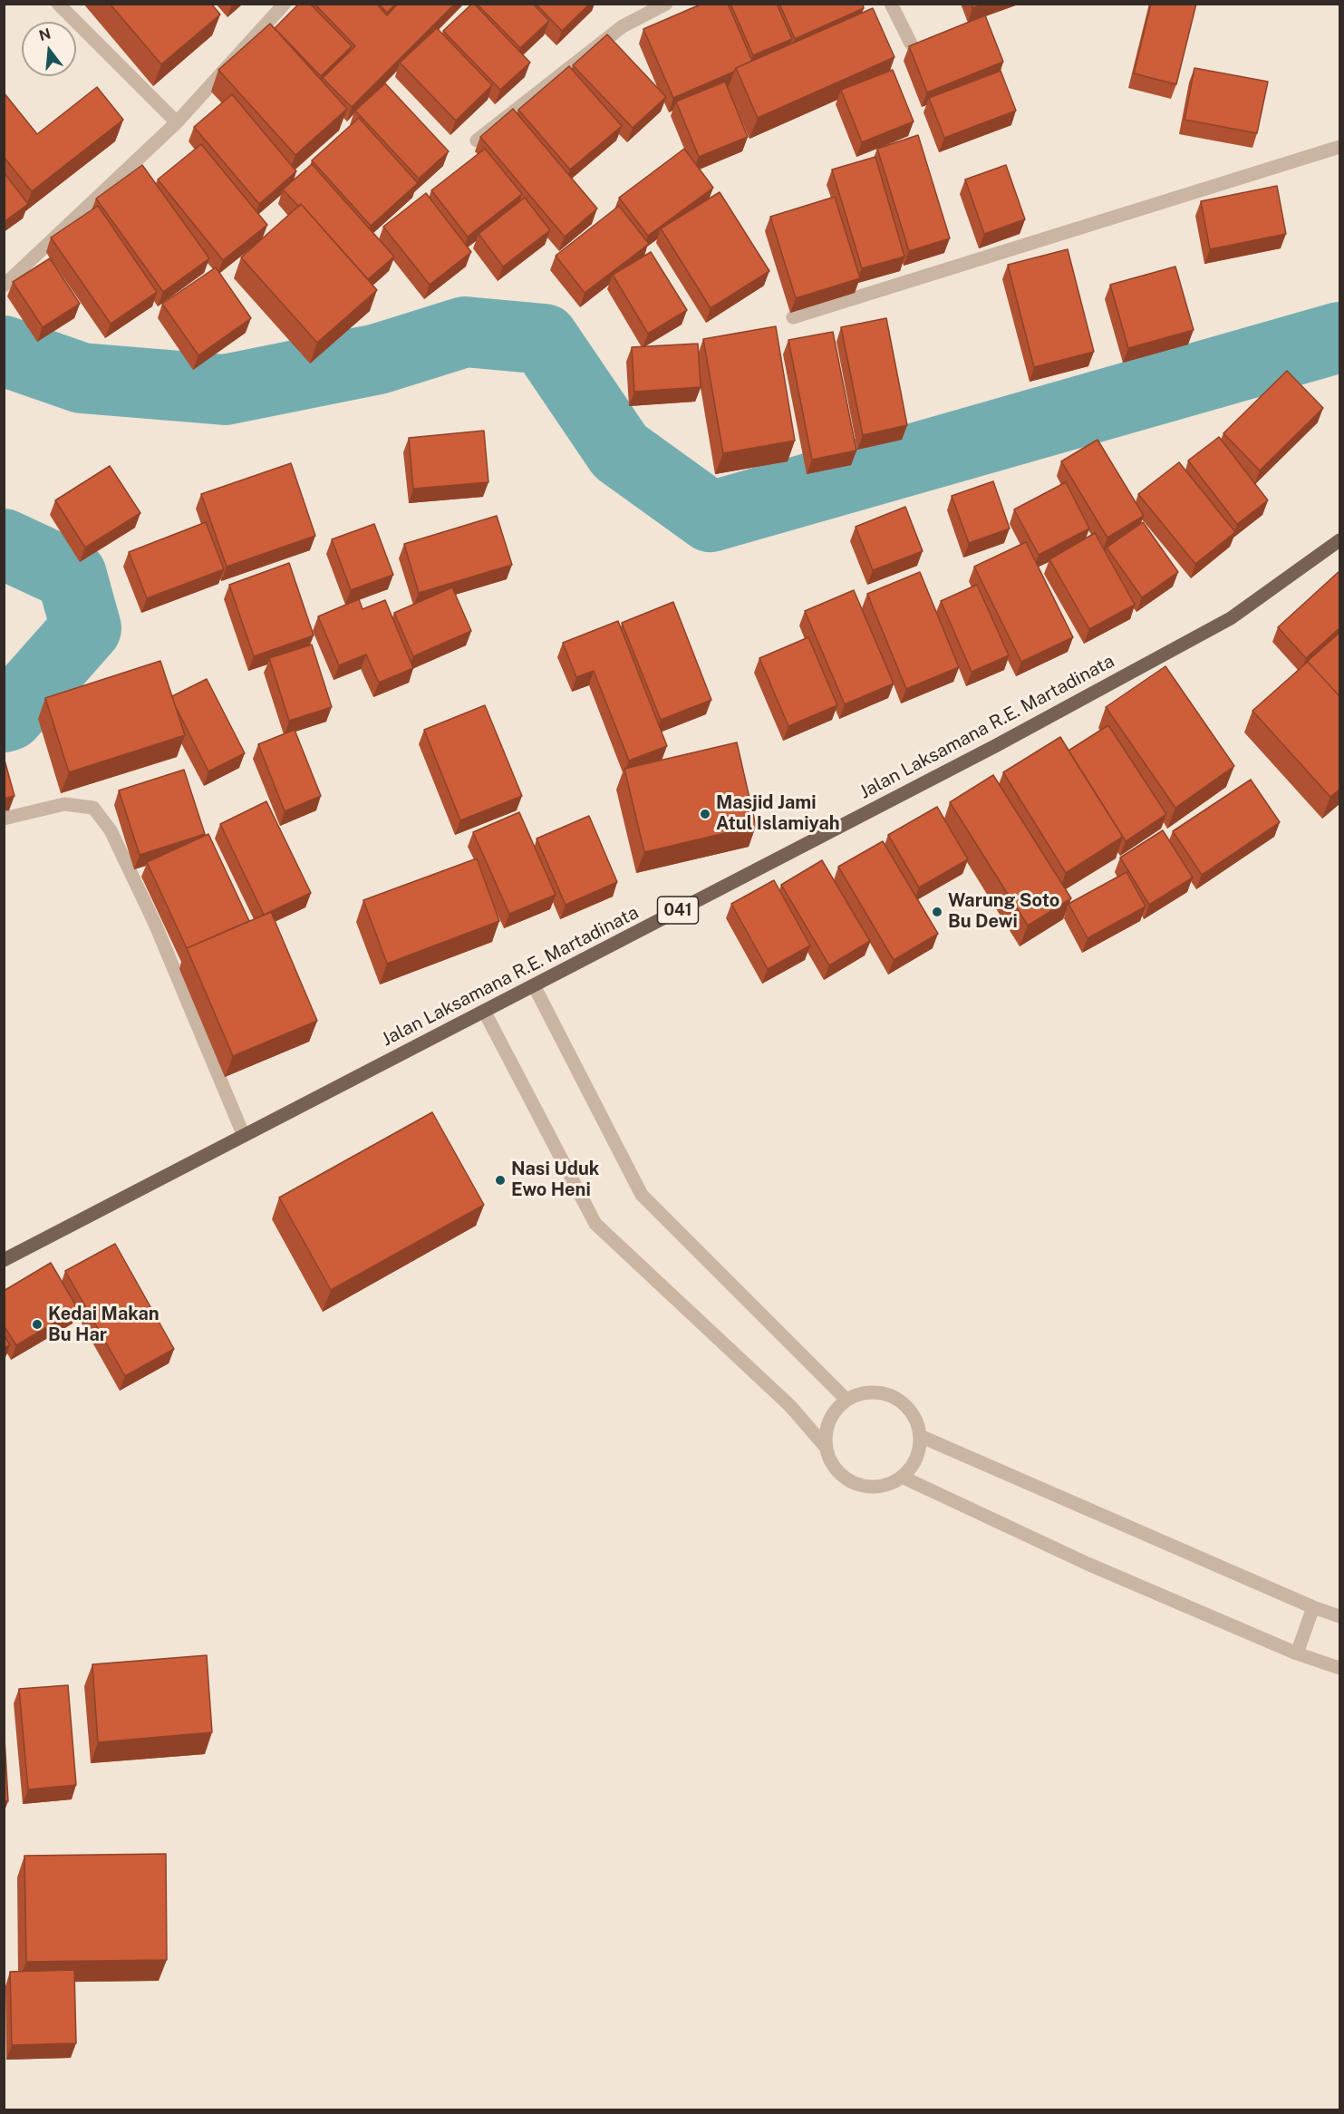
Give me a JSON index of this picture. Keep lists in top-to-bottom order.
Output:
{
  "streets": {
    "main road": ["Jalan Laksamana R.E. Martadinata", "041"]
  },
  "places": [
    "Masjid Jami Atul Islamiyah",
    "Warung Soto Bu Dewi",
    "Nasi Uduk Ewo Heni",
    "Kedai Makan Bu Har"
  ],
  "north": "top"
}
